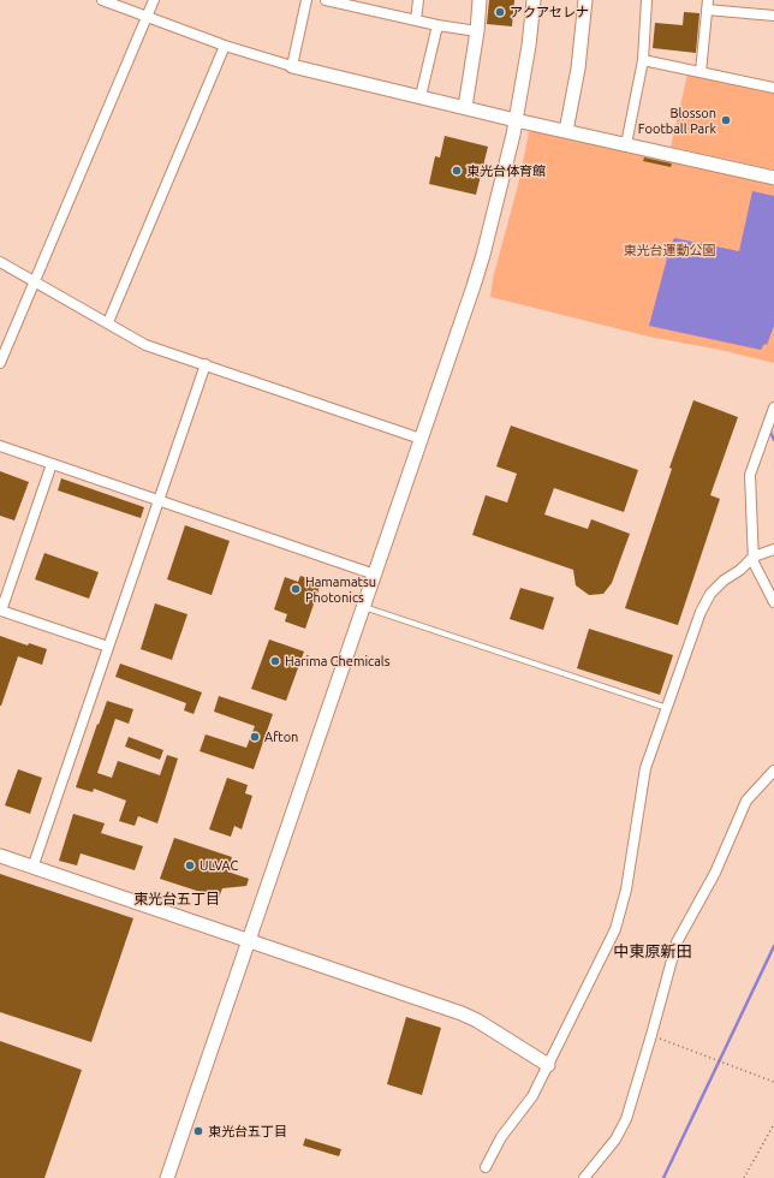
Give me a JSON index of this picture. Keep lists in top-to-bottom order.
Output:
{
  "districts": ["東光台五丁目", "中東原新田"],
  "parks": ["東光台運動公園"],
  "places": [
    "アクアセレナ",
    "Blosson Football Park",
    "東光台体育館",
    "Hamamatsu Photonics",
    "Harima Chemicals",
    "Afton",
    "ULVAC",
    "東光台五丁目"
  ]
}
